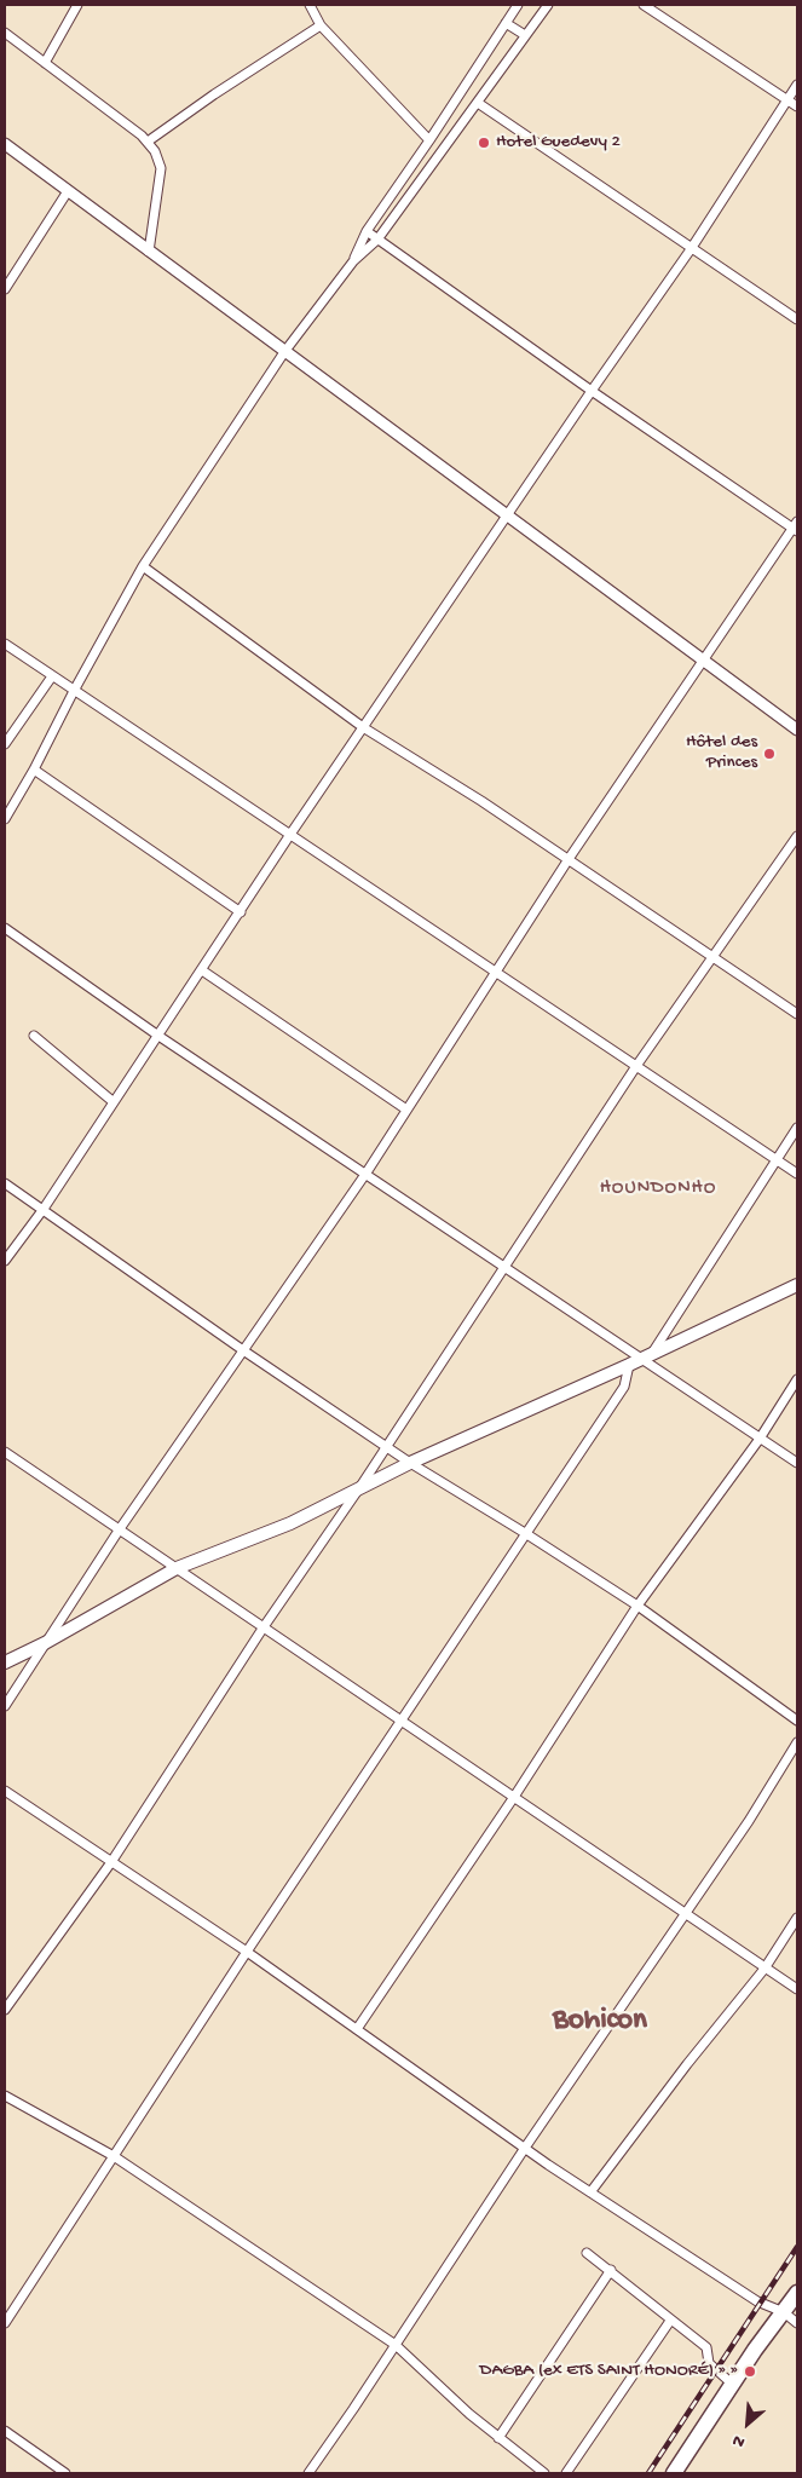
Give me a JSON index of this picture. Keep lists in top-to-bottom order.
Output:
{
  "districts": ["HOUNDONHO", "Bohicon"],
  "places": ["Hotel Guedevy 2", "Hôtel des Princes", "DAGBA (ex ETS SAINT HONORÉ) » »"],
  "north": "bottom left"
}
